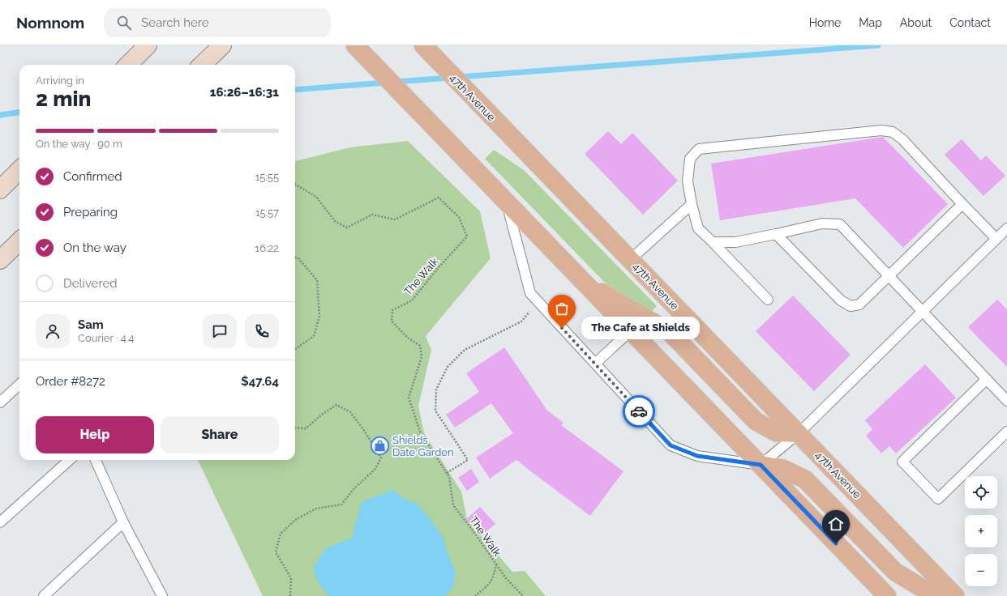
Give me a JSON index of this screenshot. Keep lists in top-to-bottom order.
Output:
{
  "streets": {
    "main road": ["47th Avenue"],
    "path": ["The Walk"]
  },
  "places": {
    "other": ["The Cafe at Shields"],
    "shop": ["Shields Date Garden"]
  },
  "page": {
    "header": "Nomnom",
    "search": "Search here",
    "nav": [
      "Home",
      "Map",
      "About",
      "Contact"
    ],
    "heading": ["2 min", "Arriving in", "16:26–16:31"],
    "panel": [
      "Sam",
      "Courier · 4.4",
      "Order #8272",
      "$47.64"
    ],
    "bar": "On the way · 90 m",
    "list": [
      ["Confirmed", "15:55"],
      ["Preparing", "15:57"],
      ["On the way", "16:22"],
      "Delivered"
    ],
    "bubble": "The Cafe at Shields",
    "buttons": ["Help", "Share"],
    "map_buttons": ["+", "−"]
  }
}
